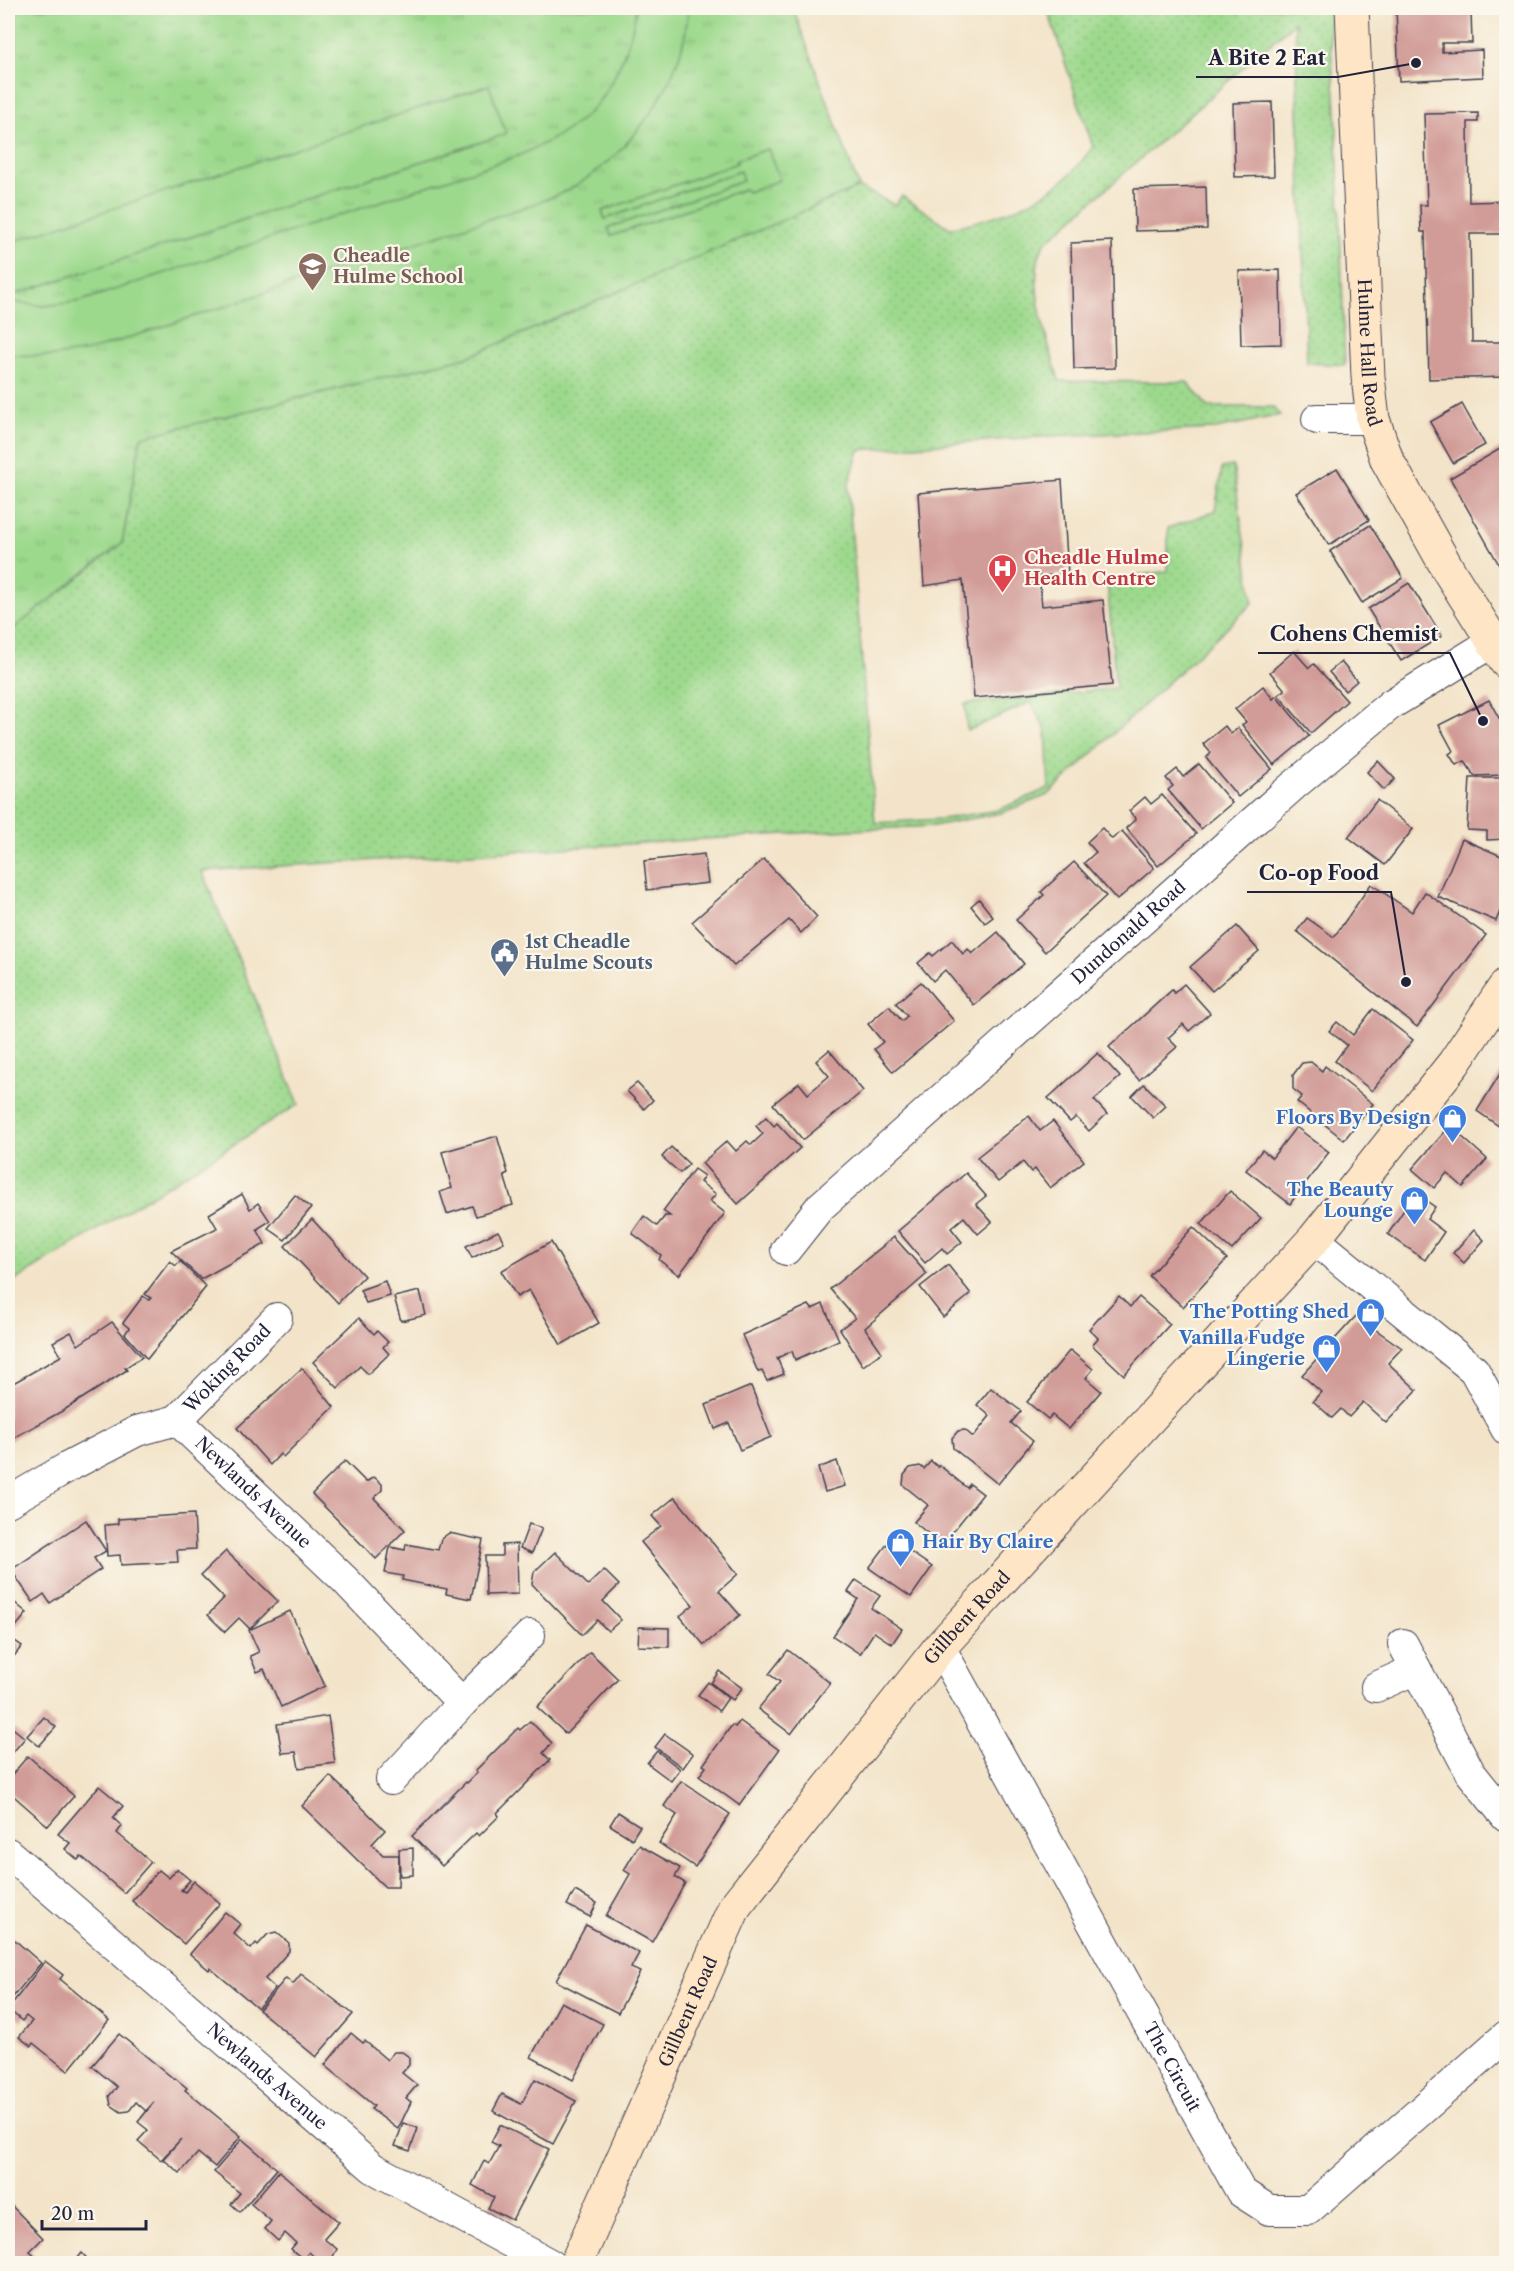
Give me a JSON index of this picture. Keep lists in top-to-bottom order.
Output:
{
  "streets": {
    "street": [
      "Hulme Hall Road",
      "Dundonald Road",
      "Woking Road",
      "Newlands Avenue",
      "Gillbent Road",
      "The Circuit"
    ]
  },
  "crossings": [
    ["Hulme Hall Road", "Dundonald Road"],
    ["Woking Road", "Newlands Avenue"],
    ["Gillbent Road", "The Circuit"]
  ],
  "places": {
    "other": ["A Bite 2 Eat", "Cohens Chemist", "Co-op Food"],
    "school or university": ["Cheadle Hulme School"],
    "hospital": ["Cheadle Hulme Health Centre"],
    "public building": ["1st Cheadle Hulme Scouts"],
    "shop": [
      "Floors By Design",
      "The Beauty Lounge",
      "The Potting Shed",
      "Vanilla Fudge Lingerie",
      "Hair By Claire"
    ]
  },
  "scale_bar": "20 m"
}
